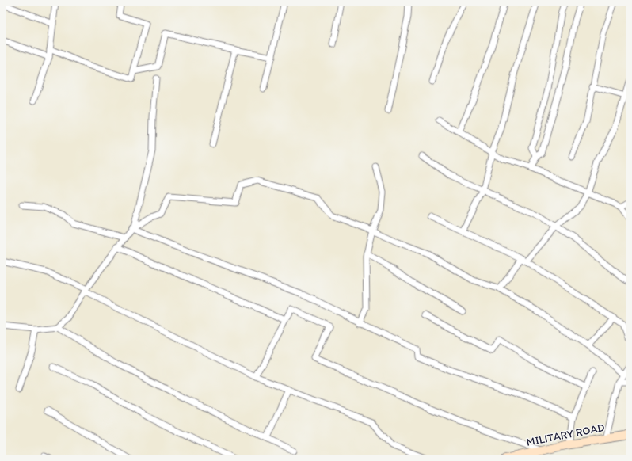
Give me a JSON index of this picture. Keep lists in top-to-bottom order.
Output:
{
  "streets": {
    "street": ["MILITARY ROAD"]
  }
}
